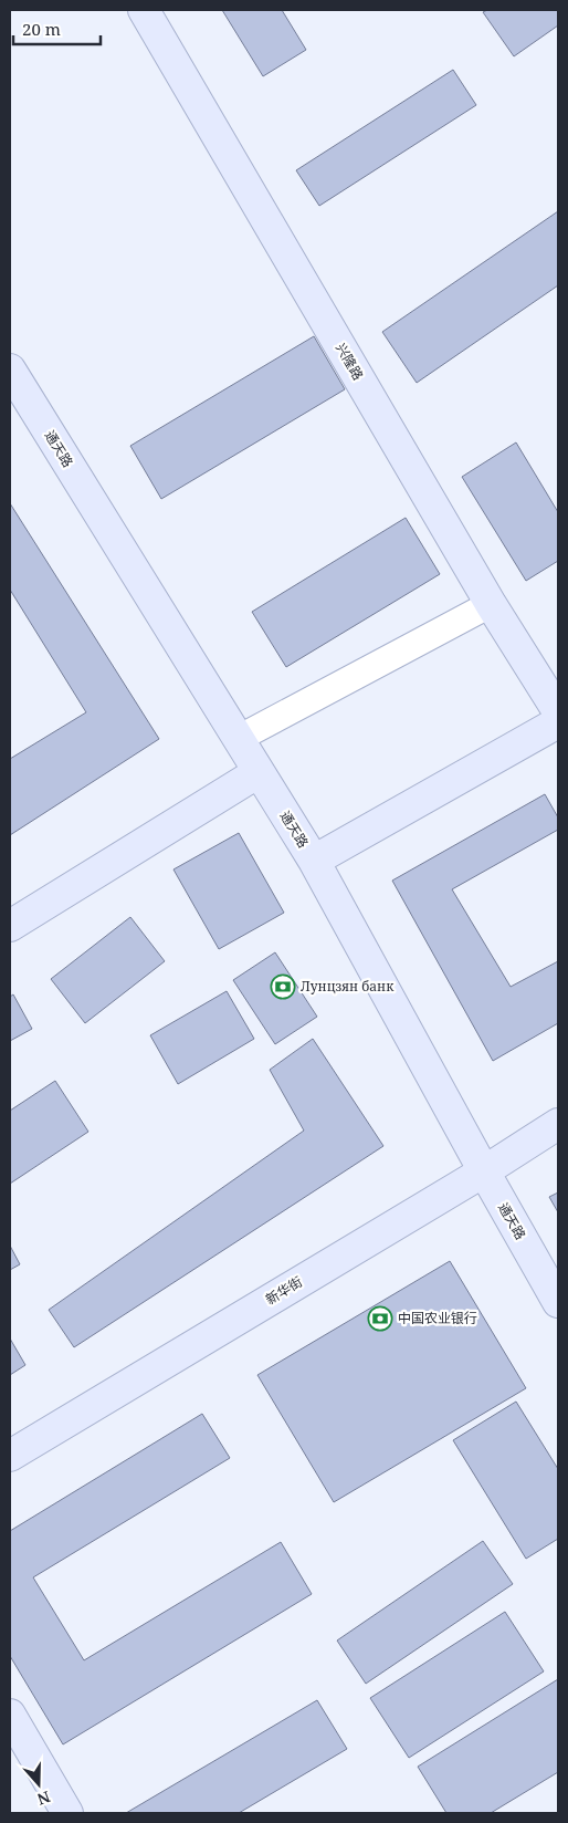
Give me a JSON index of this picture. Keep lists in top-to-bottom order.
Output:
{
  "streets": {
    "main road": ["兴隆路", "通天路", "新华街"]
  },
  "crossings": [
    ["通天路", "新华街"]
  ],
  "places": {
    "bank": ["Лунцзян банк", "中国农业银行"]
  },
  "scale_bar": "20 m",
  "north": "bottom"
}
